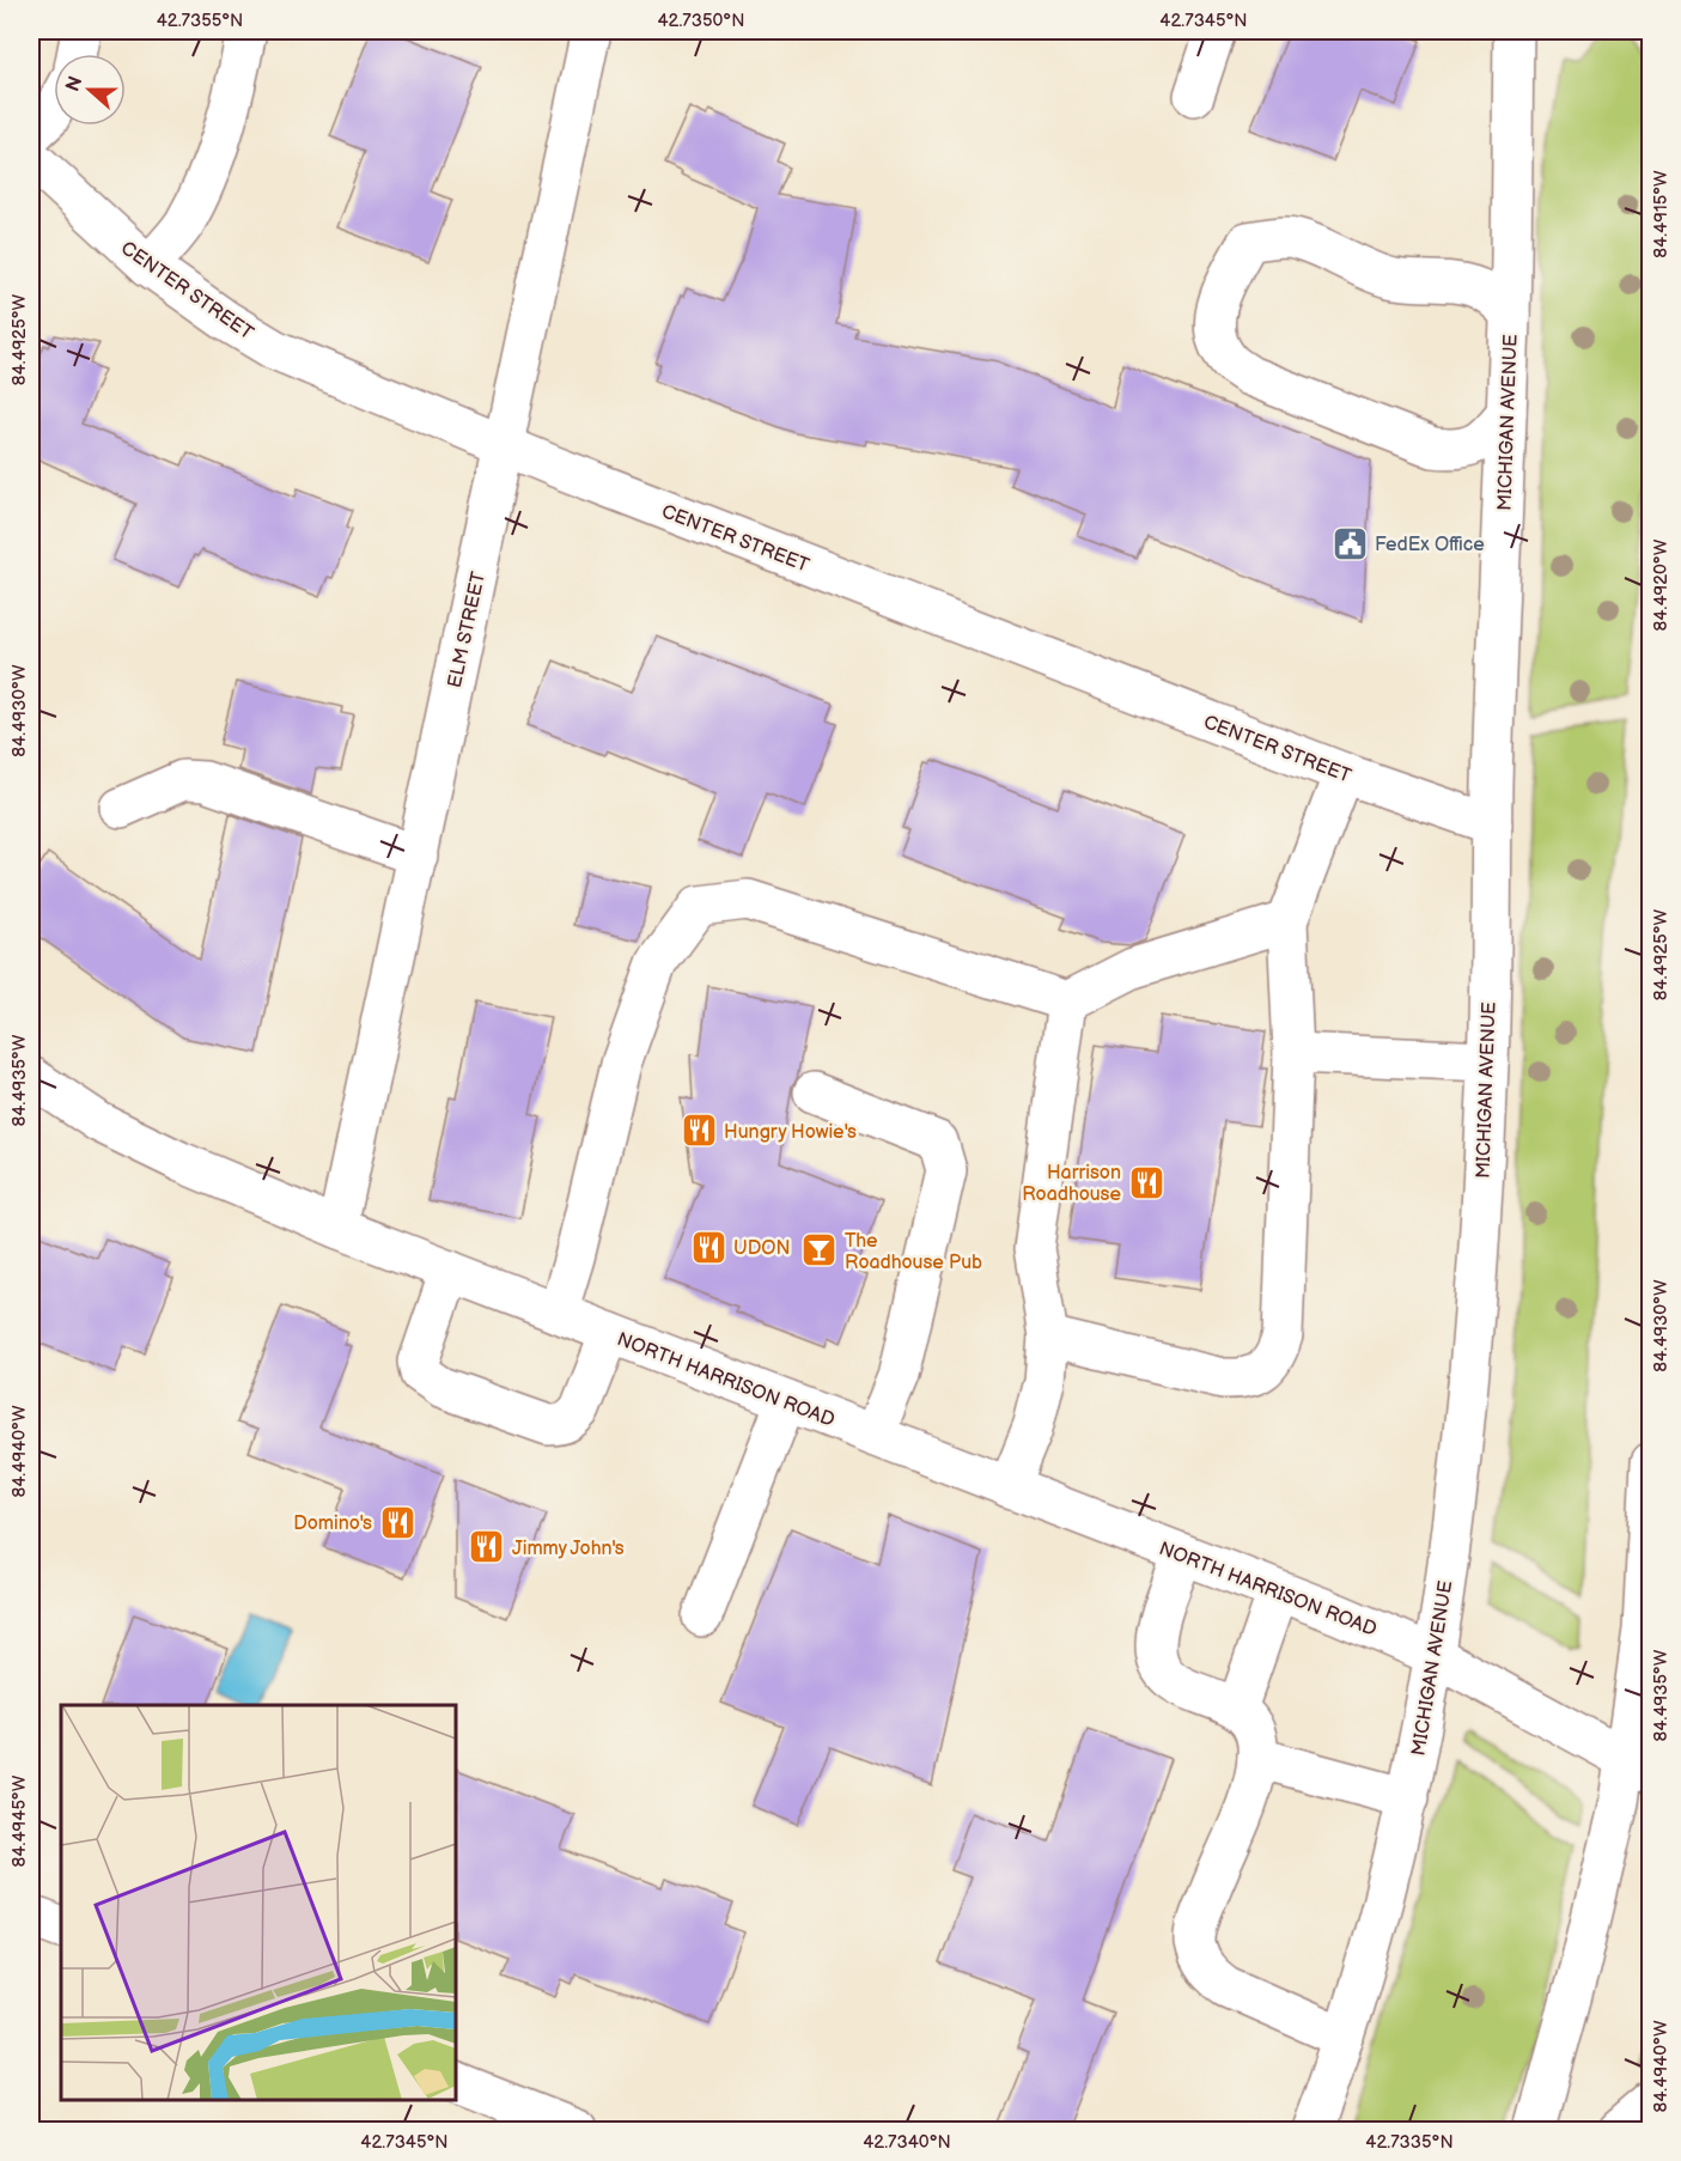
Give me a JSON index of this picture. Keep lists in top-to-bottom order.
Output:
{
  "streets": {
    "street": [
      "CENTER STREET",
      "MICHIGAN AVENUE",
      "ELM STREET",
      "NORTH HARRISON ROAD"
    ]
  },
  "crossings": [
    ["CENTER STREET", "MICHIGAN AVENUE"],
    ["CENTER STREET", "ELM STREET"],
    ["MICHIGAN AVENUE", "NORTH HARRISON ROAD"],
    ["ELM STREET", "NORTH HARRISON ROAD"]
  ],
  "places": {
    "public building": ["FedEx Office"],
    "restaurant": [
      "Hungry Howie's",
      "Harrison Roadhouse",
      "UDON",
      "Domino's",
      "Jimmy John's"
    ],
    "bar": ["The Roadhouse Pub"]
  },
  "north": "left",
  "coordinates": [
    "42.7355°N",
    "42.7350°N",
    "42.7345°N",
    "84.4915°W",
    "84.4925°W",
    "84.4920°W",
    "84.4930°W",
    "84.4935°W",
    "84.4940°W",
    "84.4945°W",
    "42.7340°N",
    "42.7335°N"
  ]
}
